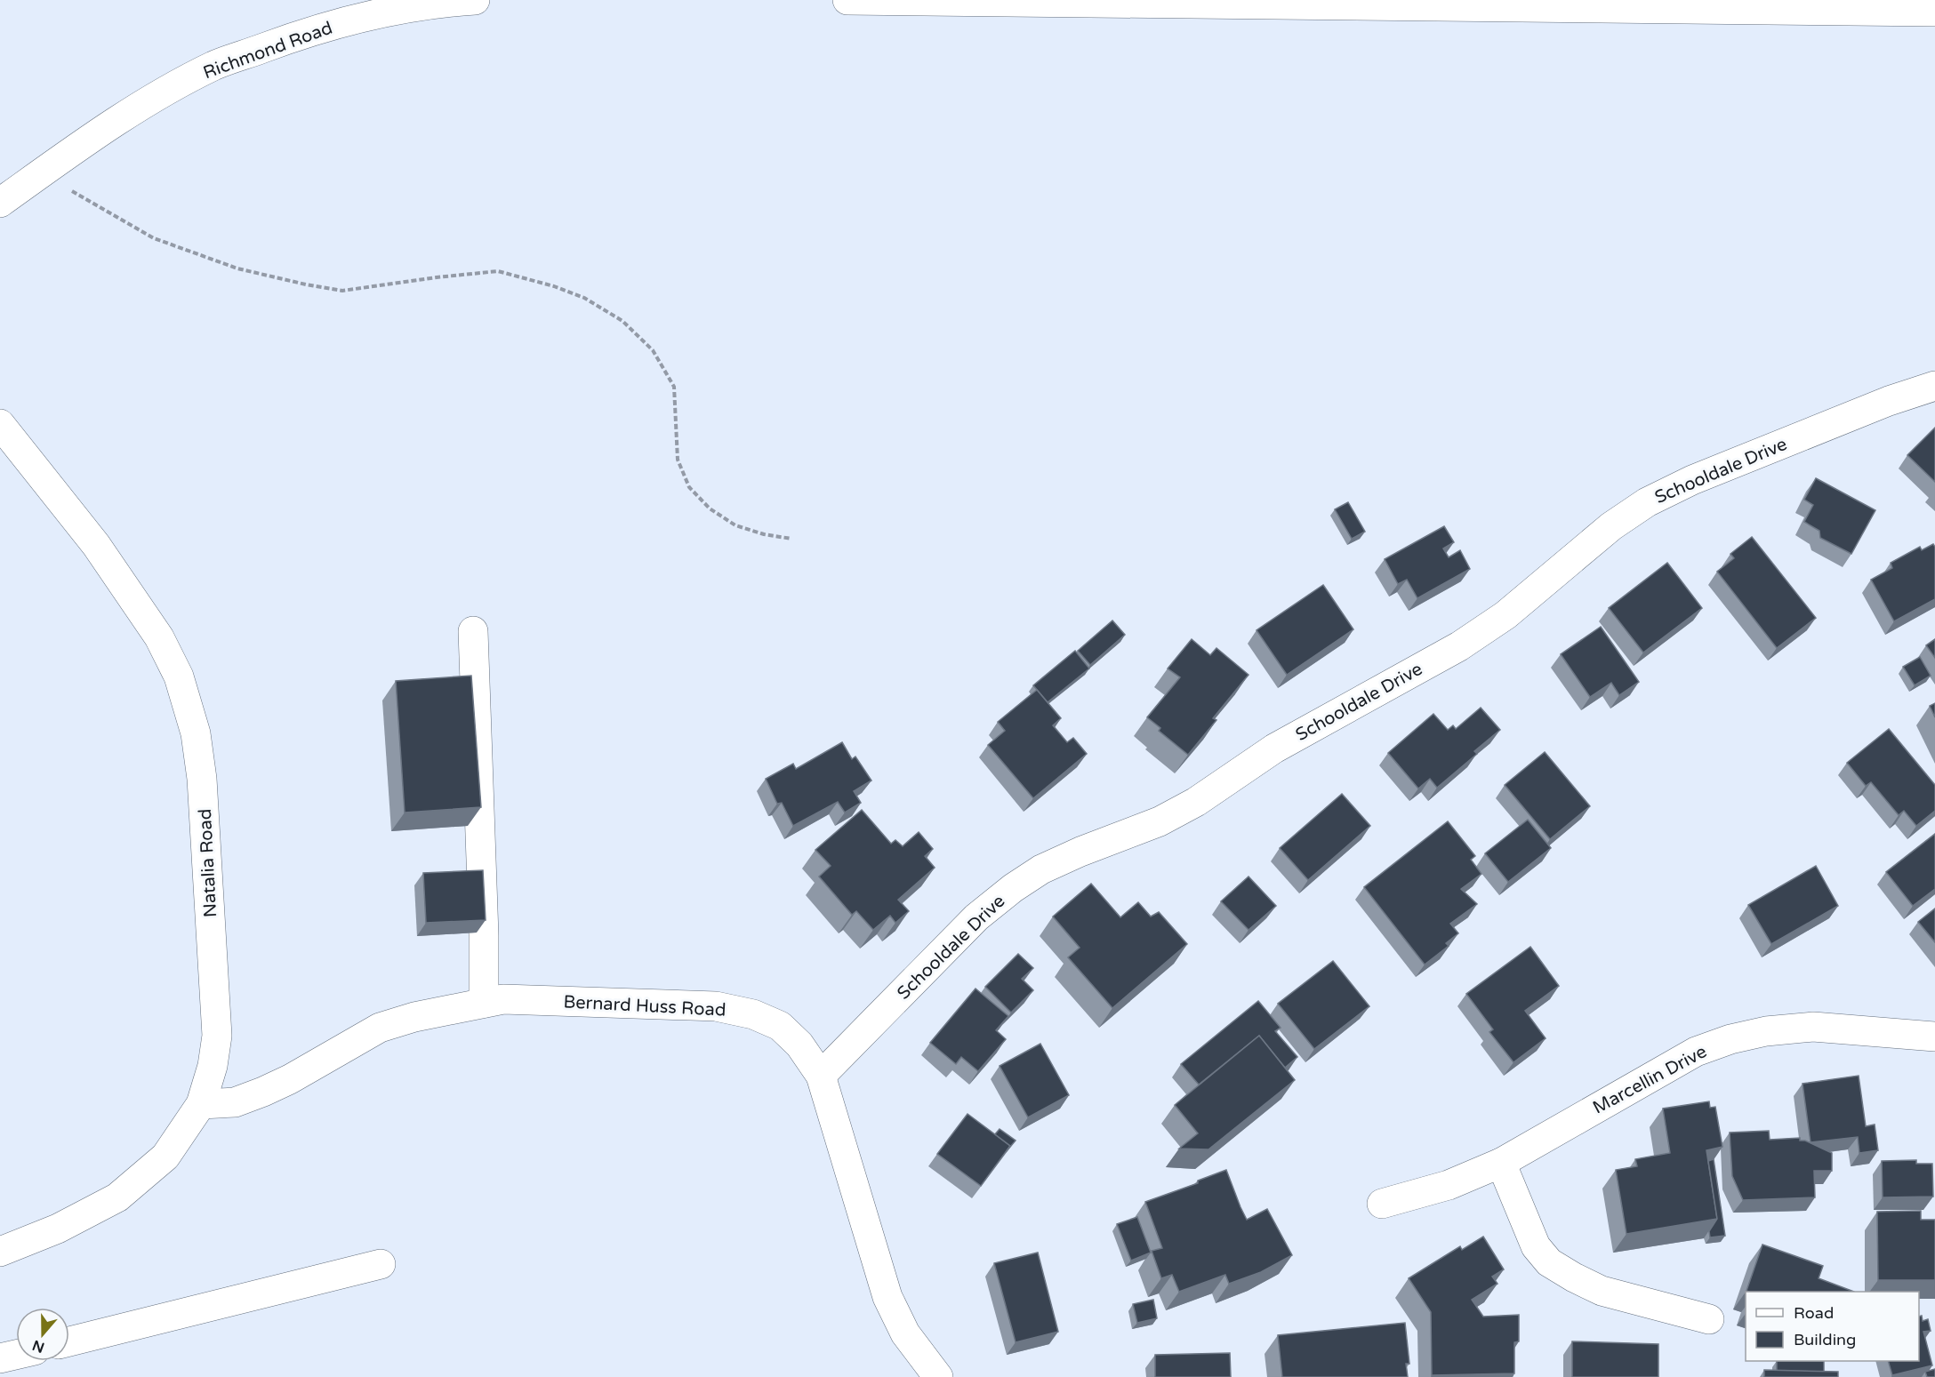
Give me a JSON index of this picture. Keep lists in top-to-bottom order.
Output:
{
  "streets": {
    "street": [
      "Richmond Road",
      "Schooldale Drive",
      "Natalia Road",
      "Bernard Huss Road",
      "Marcellin Drive"
    ]
  },
  "crossings": [
    ["Schooldale Drive", "Bernard Huss Road"],
    ["Natalia Road", "Bernard Huss Road"]
  ],
  "legend": ["Road", "Building"],
  "north": "bottom"
}
